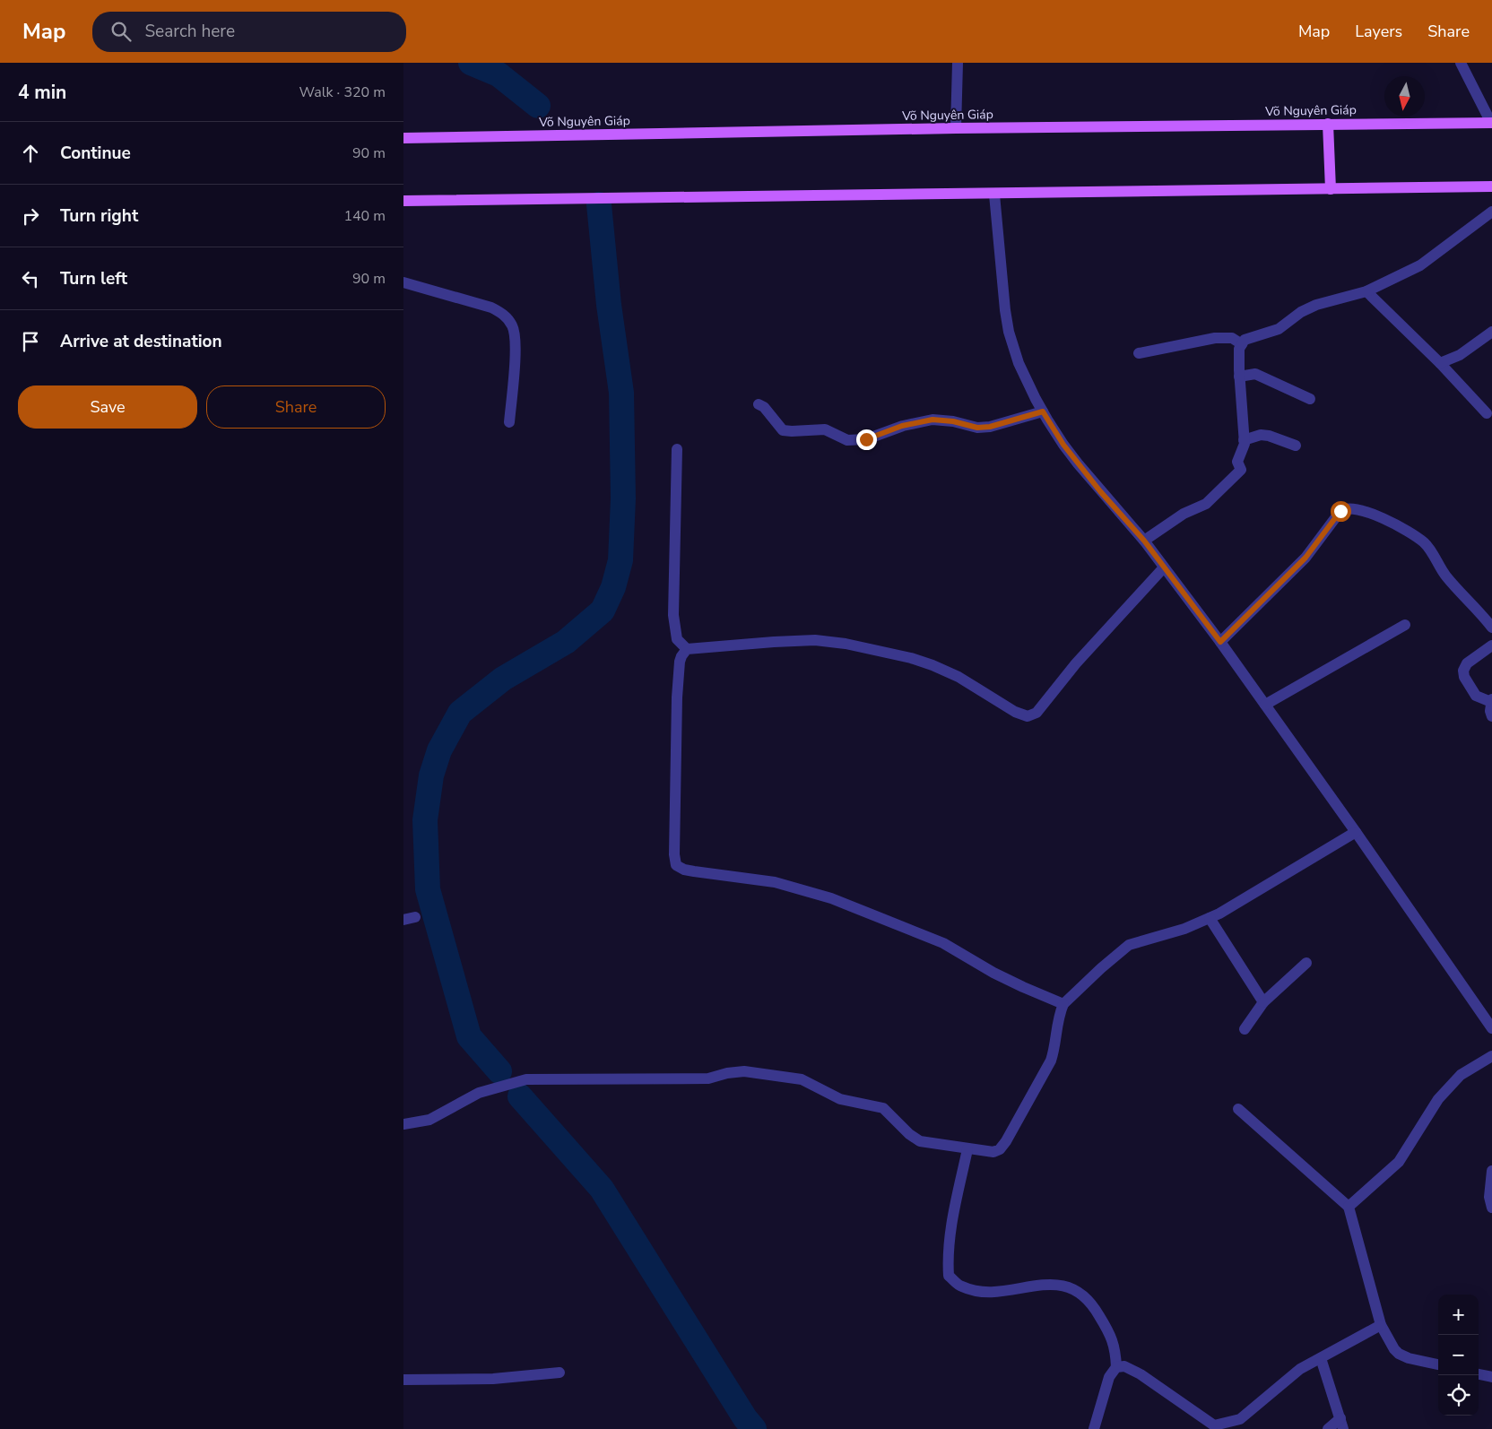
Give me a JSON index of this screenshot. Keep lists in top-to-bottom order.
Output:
{
  "streets": {
    "main road": ["Võ Nguyên Giáp"]
  },
  "north": "bottom",
  "page": {
    "header": "Map",
    "search": "Search here",
    "nav": ["Map", "Layers", "Share"],
    "heading": ["4 min", "Walk · 320 m"],
    "list": [
      ["Continue", "90 m"],
      ["Turn right", "140 m"],
      ["Turn left", "90 m"],
      "Arrive at destination"
    ],
    "buttons": ["Save", "Share"],
    "map_buttons": ["+", "−"]
  }
}
